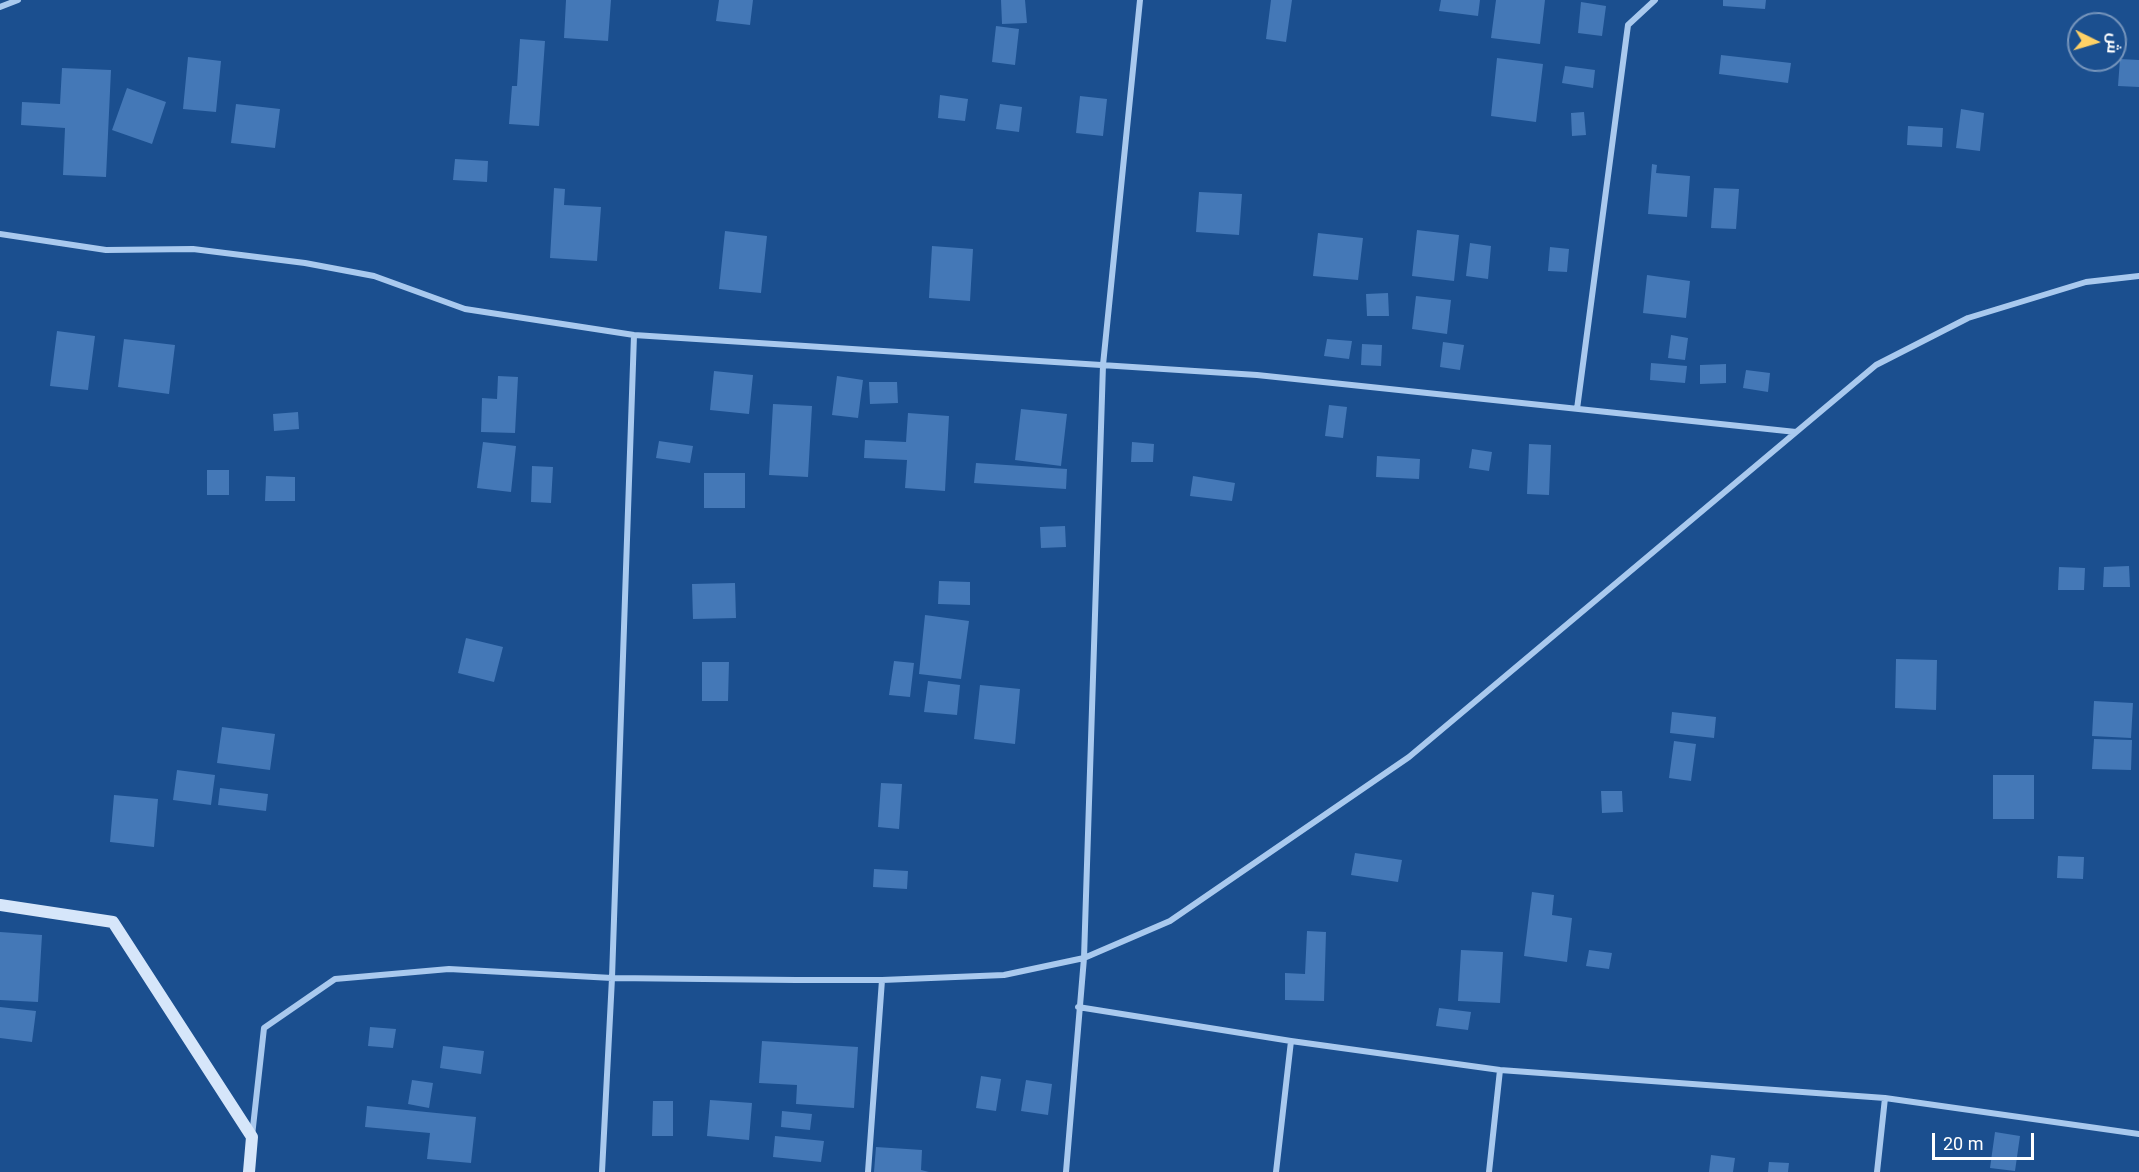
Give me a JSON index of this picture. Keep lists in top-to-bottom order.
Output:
{
  "scale_bar": "20 m",
  "north": "right"
}
